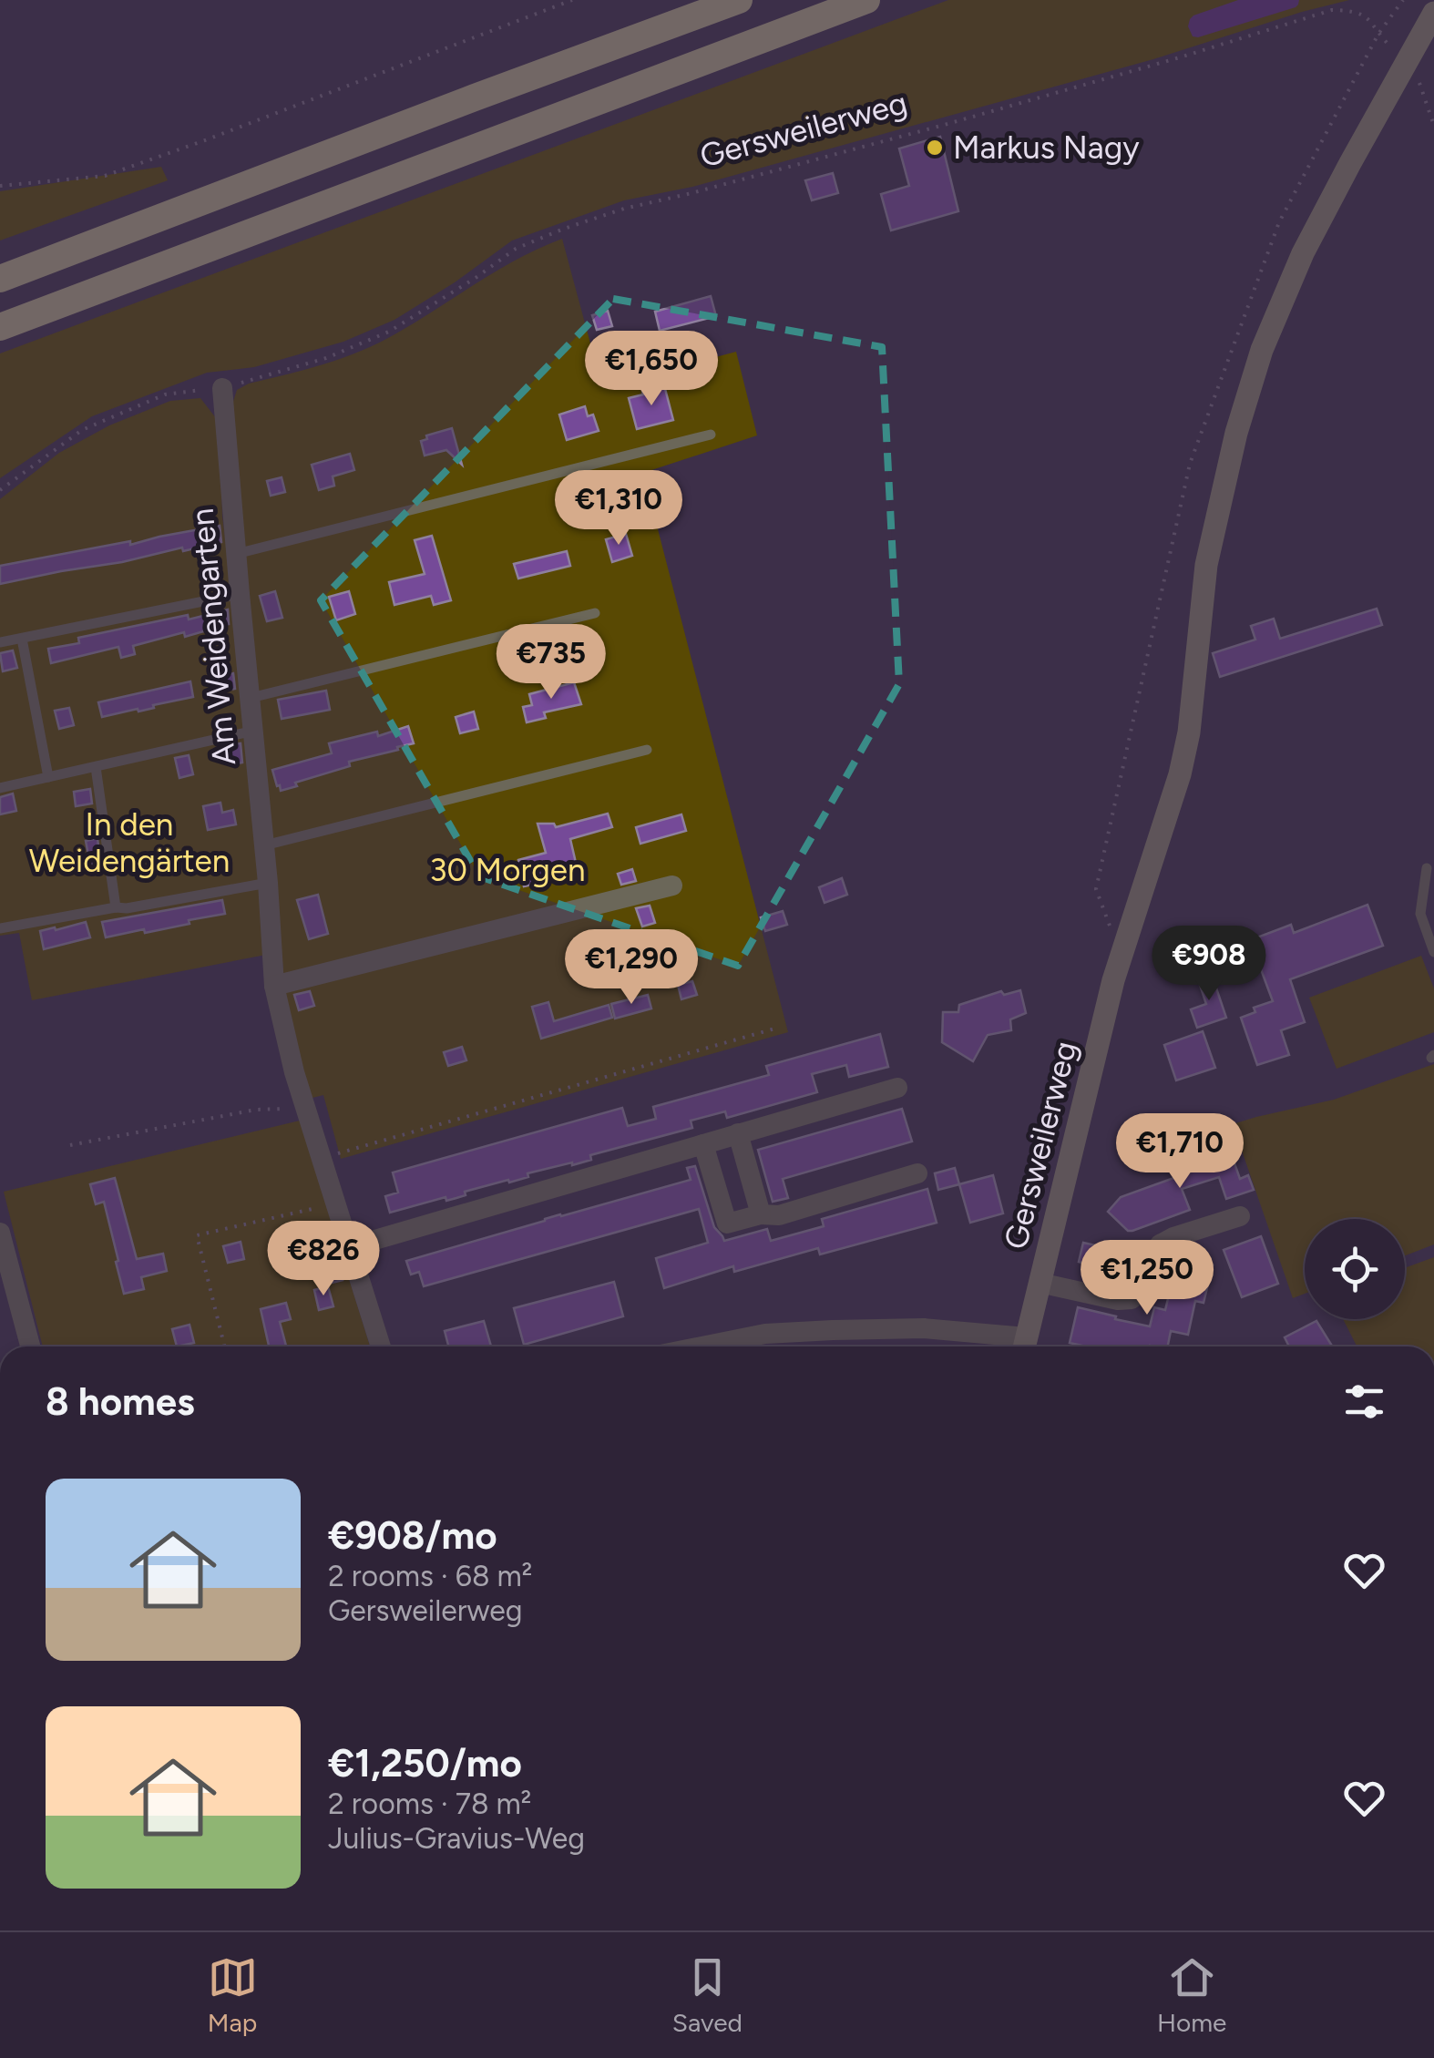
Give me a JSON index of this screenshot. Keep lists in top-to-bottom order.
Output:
{
  "streets": {
    "street": ["Gersweilerweg", "Am Weidengarten"]
  },
  "crossings": [
    ["Gersweilerweg", "Am Weidengarten"]
  ],
  "parks": ["In den Weidengärten", "30 Morgen"],
  "places": ["Markus Nagy"],
  "page": {
    "price": [
      "€1,650",
      "€1,310",
      "€735",
      "€908",
      "€1,290",
      "€1,710",
      "€826",
      "€1,250"
    ],
    "heading": "8 homes",
    "list": [
      {
        "name": "€908/mo",
        "note": "2 rooms · 68 m² · Gersweilerweg"
      },
      {
        "name": "€1,250/mo",
        "note": "2 rooms · 78 m² · Julius-Gravius-Weg"
      }
    ],
    "tabs": ["Map", "Saved", "Home"]
  }
}
